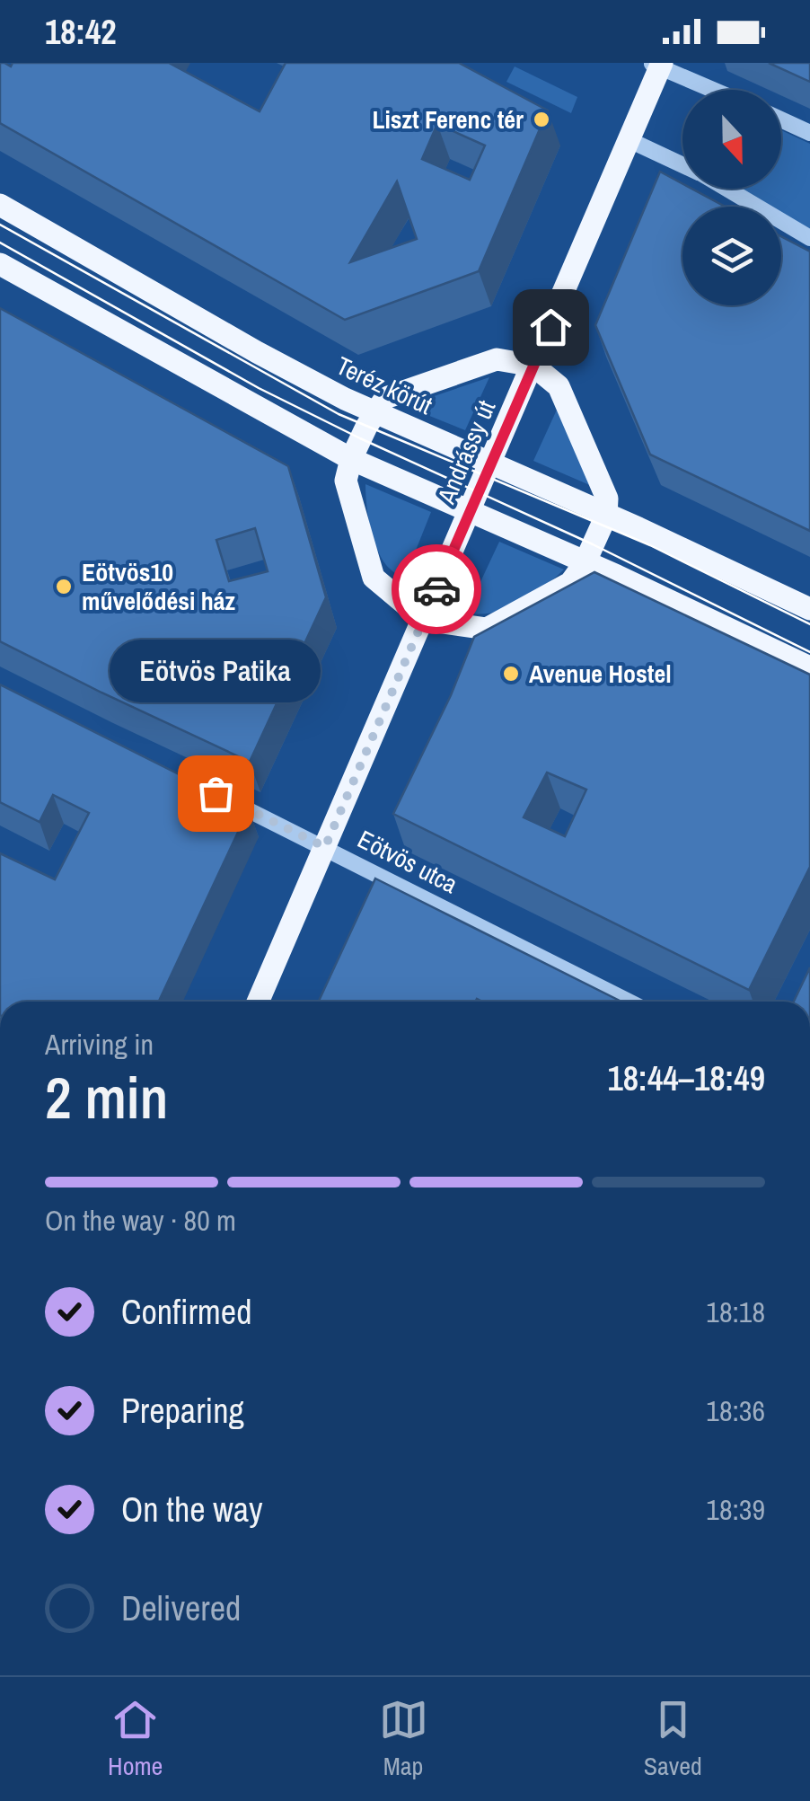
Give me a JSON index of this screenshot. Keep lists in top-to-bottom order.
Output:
{
  "streets": {
    "main road": ["Teréz körút", "Andrássy út"],
    "street": ["Eötvös utca"]
  },
  "crossings": [
    ["Teréz körút", "Andrássy út"],
    ["Andrássy út", "Eötvös utca"]
  ],
  "places": [
    "Liszt Ferenc tér",
    "Eötvös10 művelődési ház",
    "Avenue Hostel",
    "Eötvös Patika"
  ],
  "north": "bottom",
  "page": {
    "status": "18:42",
    "bubble": "Eötvös Patika",
    "heading": ["2 min", "Arriving in", "18:44–18:49"],
    "bar": "On the way · 80 m",
    "list": [
      ["Confirmed", "18:18"],
      ["Preparing", "18:36"],
      ["On the way", "18:39"],
      "Delivered"
    ],
    "tabs": ["Home", "Map", "Saved"]
  }
}
